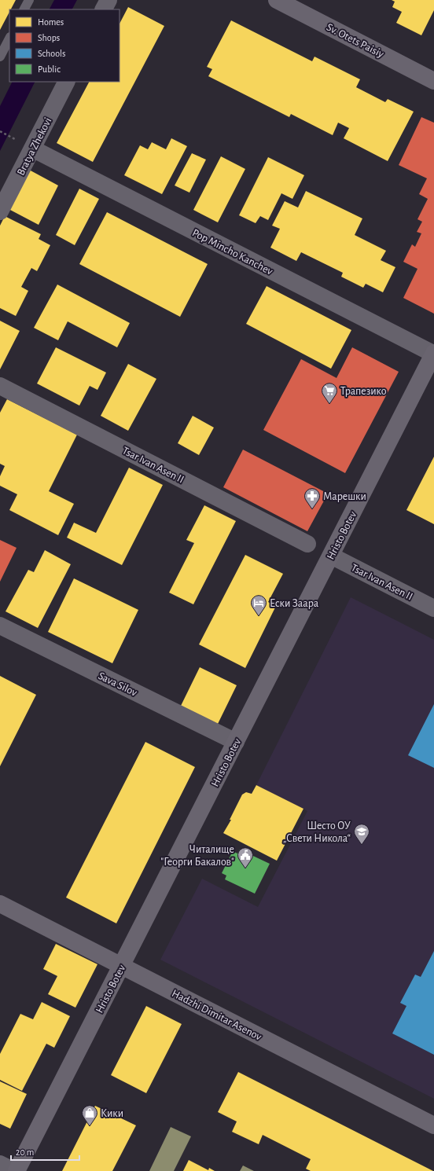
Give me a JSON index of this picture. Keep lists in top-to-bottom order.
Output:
{
  "streets": {
    "street": [
      "Sv. Otets Paisiy",
      "Bratya Zhekovi",
      "Pop Mincho Kanchev",
      "Tsar Ivan Asen II",
      "Hristo Botev",
      "Sava Silov",
      "Hadzhi Dimitar Asenov"
    ]
  },
  "crossings": [
    ["Bratya Zhekovi", "Pop Mincho Kanchev"],
    ["Pop Mincho Kanchev", "Hristo Botev"],
    ["Tsar Ivan Asen II", "Hristo Botev"],
    ["Hristo Botev", "Sava Silov"],
    ["Hristo Botev", "Hadzhi Dimitar Asenov"]
  ],
  "places": {
    "supermarket": ["Трапезико"],
    "pharmacy": ["Марешки"],
    "hotel": ["Ески Заара"],
    "school or university": ["Шесто ОУ „Свети Никола“"],
    "public building": ["Читалище \"Георги Бакалов\""],
    "shop": ["Кики"]
  },
  "legend": [
    "Homes",
    "Shops",
    "Schools",
    "Public"
  ],
  "scale_bar": "20 m"
}
